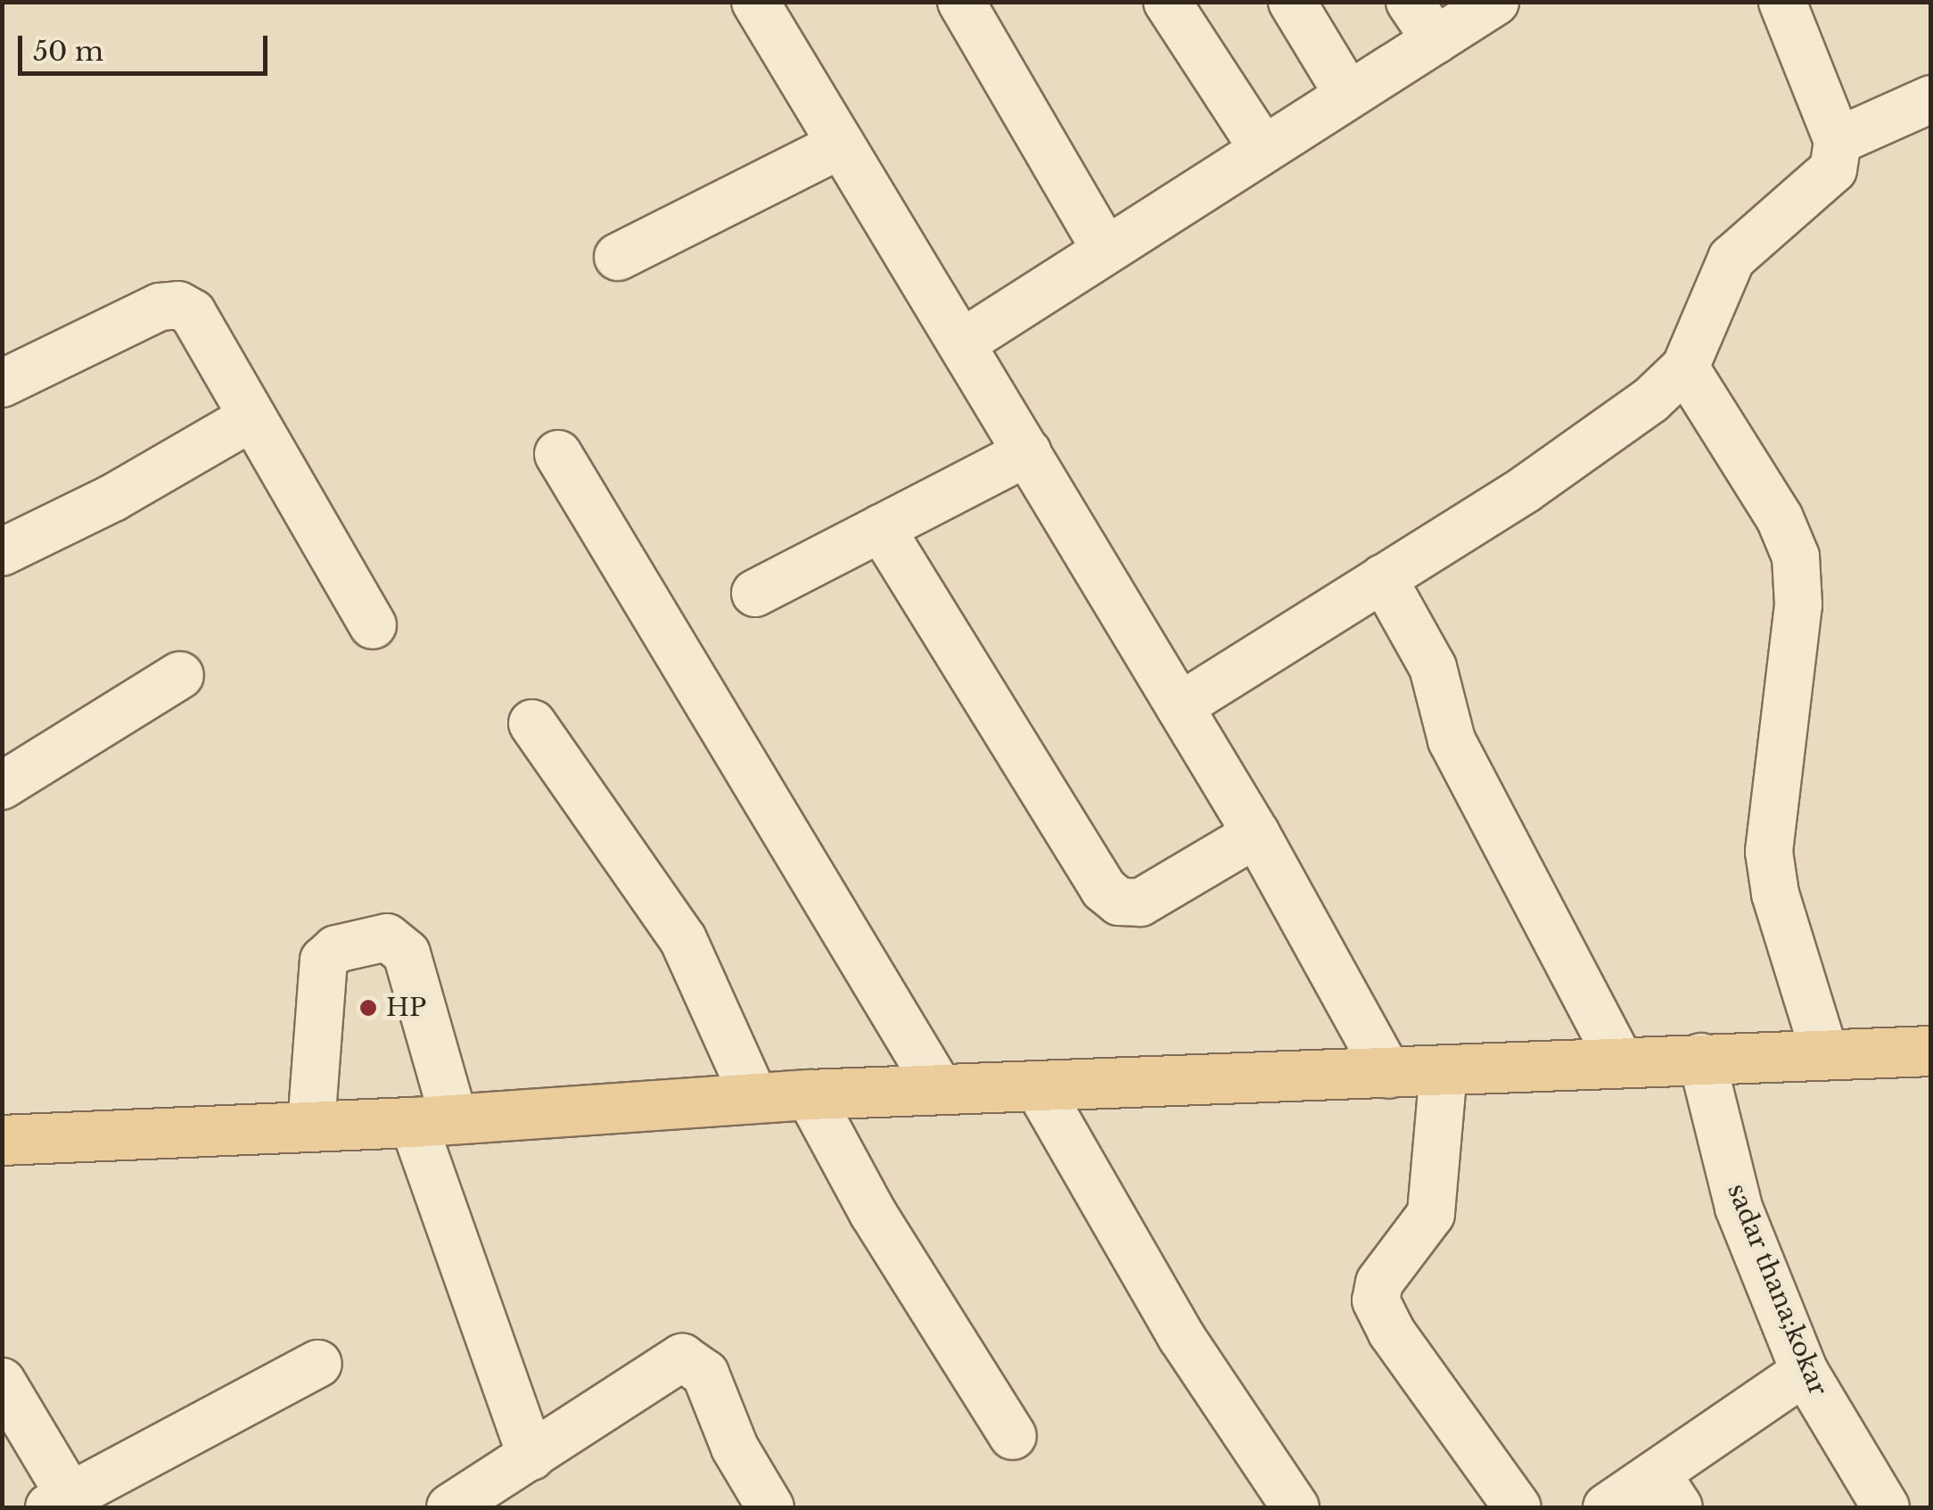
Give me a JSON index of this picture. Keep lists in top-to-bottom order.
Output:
{
  "streets": {
    "street": ["sadar thana;kokar"]
  },
  "places": ["HP"],
  "scale_bar": "50 m"
}
